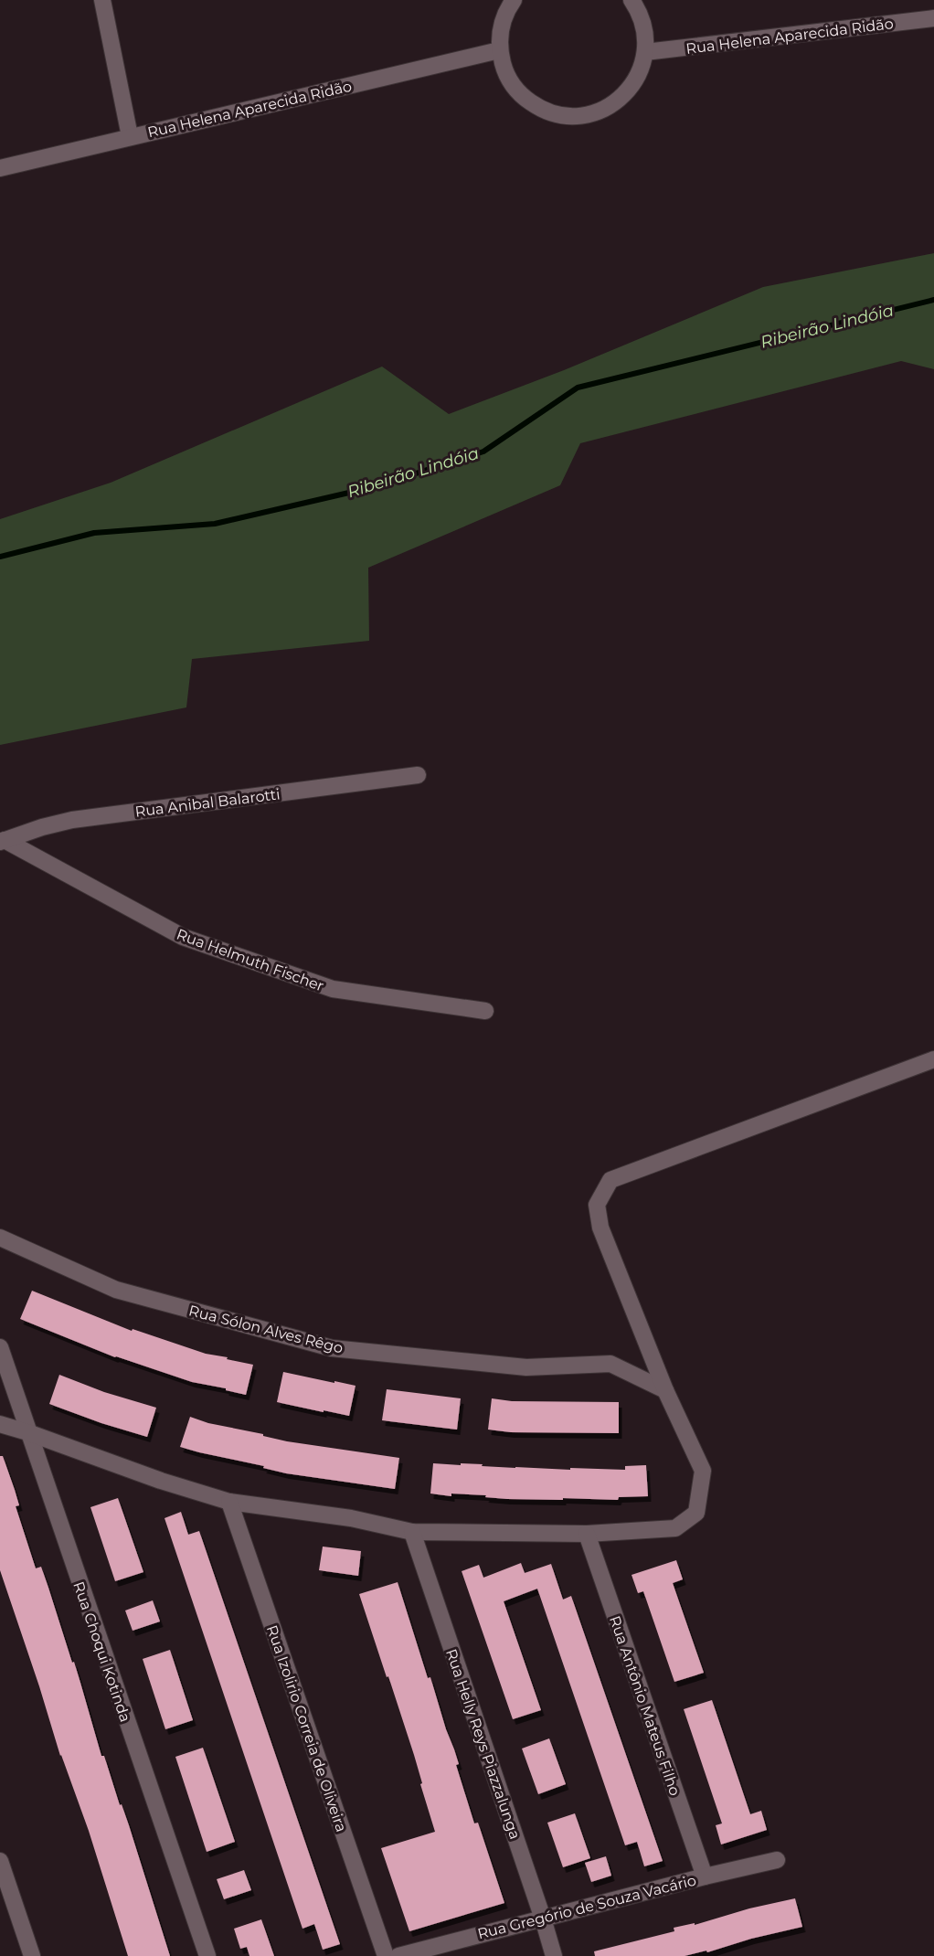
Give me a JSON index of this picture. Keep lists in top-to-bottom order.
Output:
{
  "streets": {
    "street": [
      "Rua Helena Aparecida Ridão",
      "Rua Anibal Balarotti",
      "Rua Helmuth Fischer",
      "Rua Sólon Alves Rêgo",
      "Rua Choqui Kotinda",
      "Rua Antônio Mateus Filho",
      "Rua Izolirio Correia de Oliveira",
      "Rua Helly Reys Piazzalunga",
      "Rua Gregório de Souza Vacário"
    ]
  },
  "crossings": [
    ["Rua Anibal Balarotti", "Rua Helmuth Fischer"],
    ["Rua Antônio Mateus Filho", "Rua Gregório de Souza Vacário"],
    ["Rua Helly Reys Piazzalunga", "Rua Gregório de Souza Vacário"]
  ],
  "water": ["Ribeirão Lindóia"]
}
